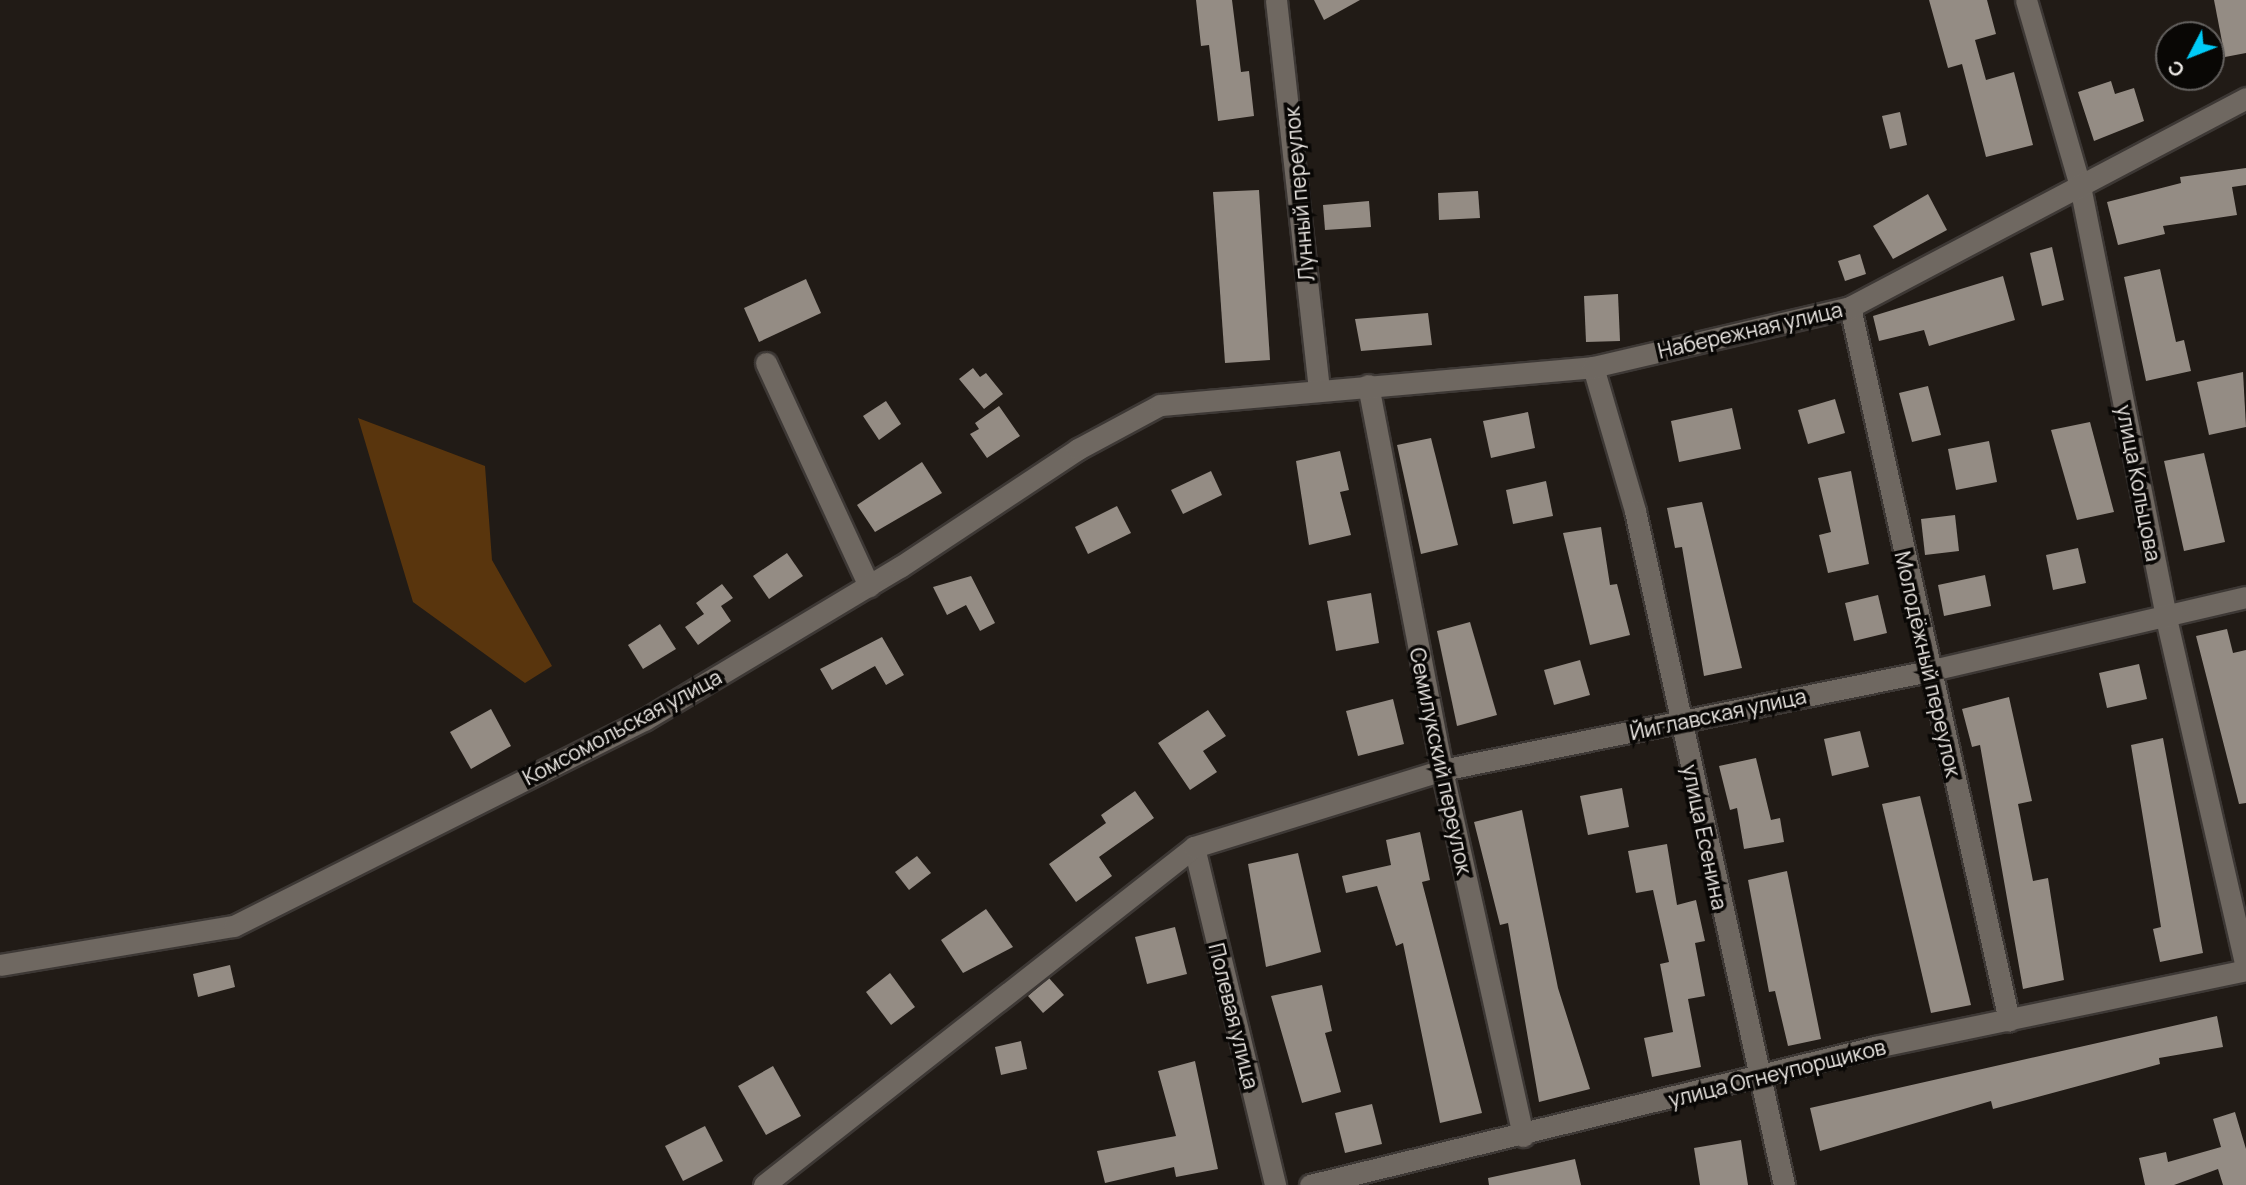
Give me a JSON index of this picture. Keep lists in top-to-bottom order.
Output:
{
  "streets": {
    "street": [
      "Лунный переулок",
      "Набережная улица",
      "улица Кольцова",
      "Молодёжный переулок",
      "Йиглавская улица",
      "Комсомольская улица",
      "Семилукский переулок",
      "улица Есенина",
      "Полевая улица",
      "улица Огнеупорщиков"
    ]
  },
  "crossings": [
    ["Лунный переулок", "Набережная улица"],
    ["Набережная улица", "улица Кольцова"],
    ["Набережная улица", "Молодёжный переулок"],
    ["Набережная улица", "Комсомольская улица"],
    ["Набережная улица", "Семилукский переулок"],
    ["Набережная улица", "улица Есенина"],
    ["улица Кольцова", "Йиглавская улица"],
    ["улица Кольцова", "улица Огнеупорщиков"],
    ["Молодёжный переулок", "Йиглавская улица"],
    ["Молодёжный переулок", "улица Огнеупорщиков"],
    ["Йиглавская улица", "Семилукский переулок"],
    ["Йиглавская улица", "улица Есенина"],
    ["Йиглавская улица", "Полевая улица"],
    ["Семилукский переулок", "улица Огнеупорщиков"],
    ["улица Есенина", "улица Огнеупорщиков"]
  ],
  "north": "bottom left"
}
